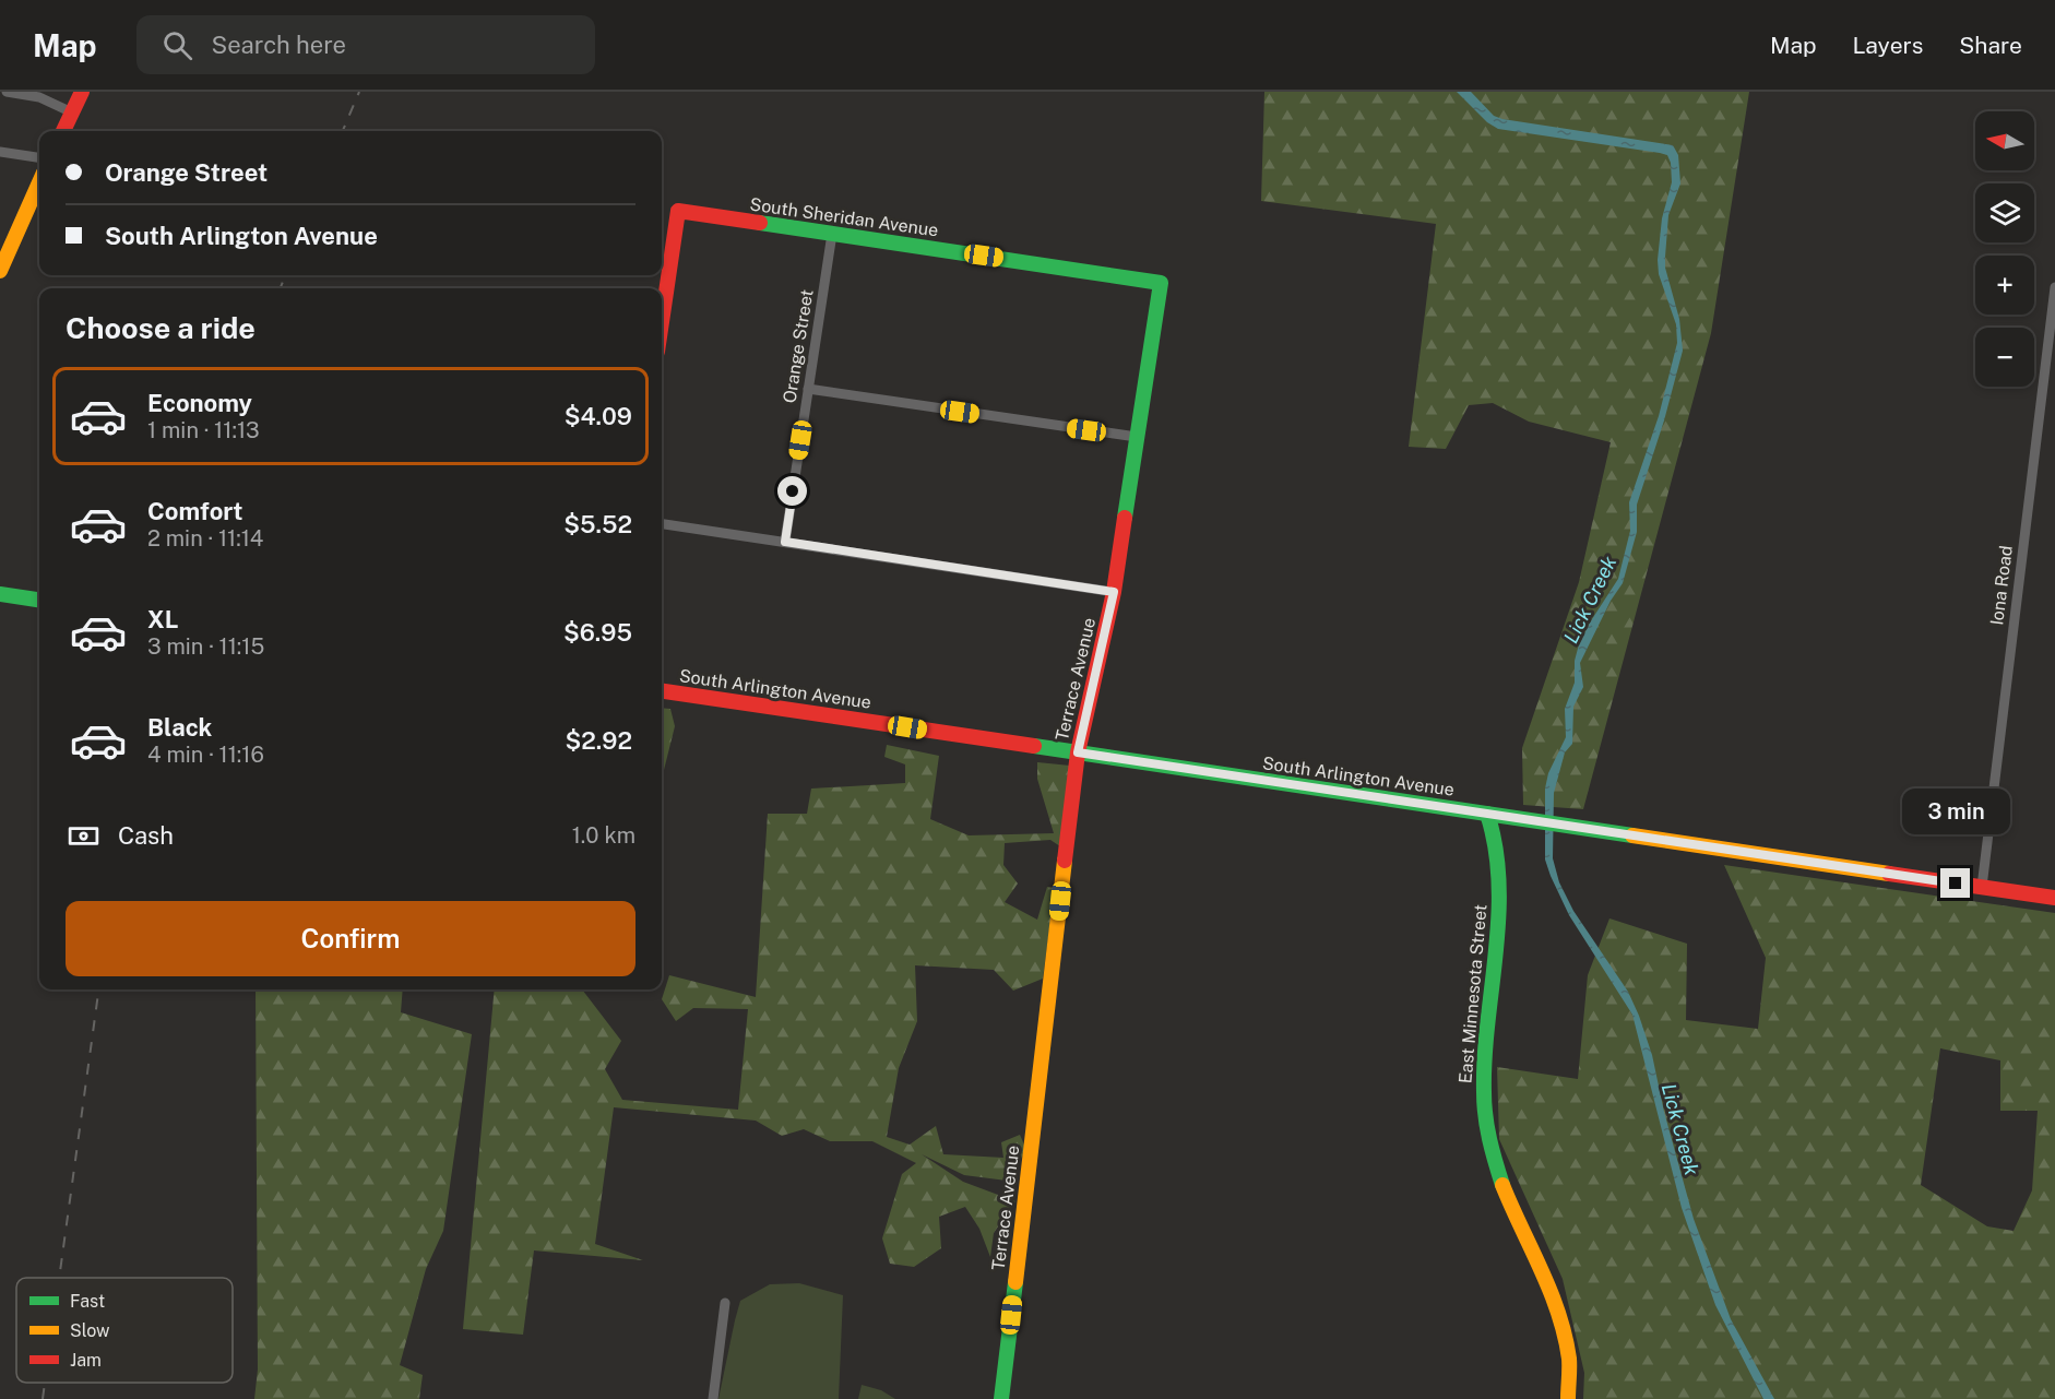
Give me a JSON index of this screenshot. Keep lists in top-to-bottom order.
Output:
{
  "streets": {
    "street": [
      "South Sheridan Avenue",
      "Orange Street",
      "Iona Road",
      "Terrace Avenue",
      "South Arlington Avenue",
      "East Minnesota Street"
    ]
  },
  "crossings": [
    ["South Sheridan Avenue", "Orange Street"],
    ["South Sheridan Avenue", "Terrace Avenue"],
    ["Iona Road", "South Arlington Avenue"],
    ["Terrace Avenue", "South Arlington Avenue"],
    ["South Arlington Avenue", "East Minnesota Street"]
  ],
  "water": ["Lick Creek"],
  "legend": ["Fast", "Slow", "Jam"],
  "north": "left",
  "page": {
    "header": "Map",
    "search": "Search here",
    "nav": ["Map", "Layers", "Share"],
    "map_buttons": ["+", "−"],
    "banner": ["Orange Street", "South Arlington Avenue"],
    "heading": "Choose a ride",
    "list": [
      {
        "name": "Economy",
        "note": "1 min · 11:13",
        "value": "$4.09"
      },
      {
        "name": "Comfort",
        "note": "2 min · 11:14",
        "value": "$5.52"
      },
      {
        "name": "XL",
        "note": "3 min · 11:15",
        "value": "$6.95"
      },
      {
        "name": "Black",
        "note": "4 min · 11:16",
        "value": "$2.92"
      }
    ],
    "bubble": "3 min",
    "pay": ["Cash", "1.0 km"],
    "buttons": "Confirm"
  }
}
